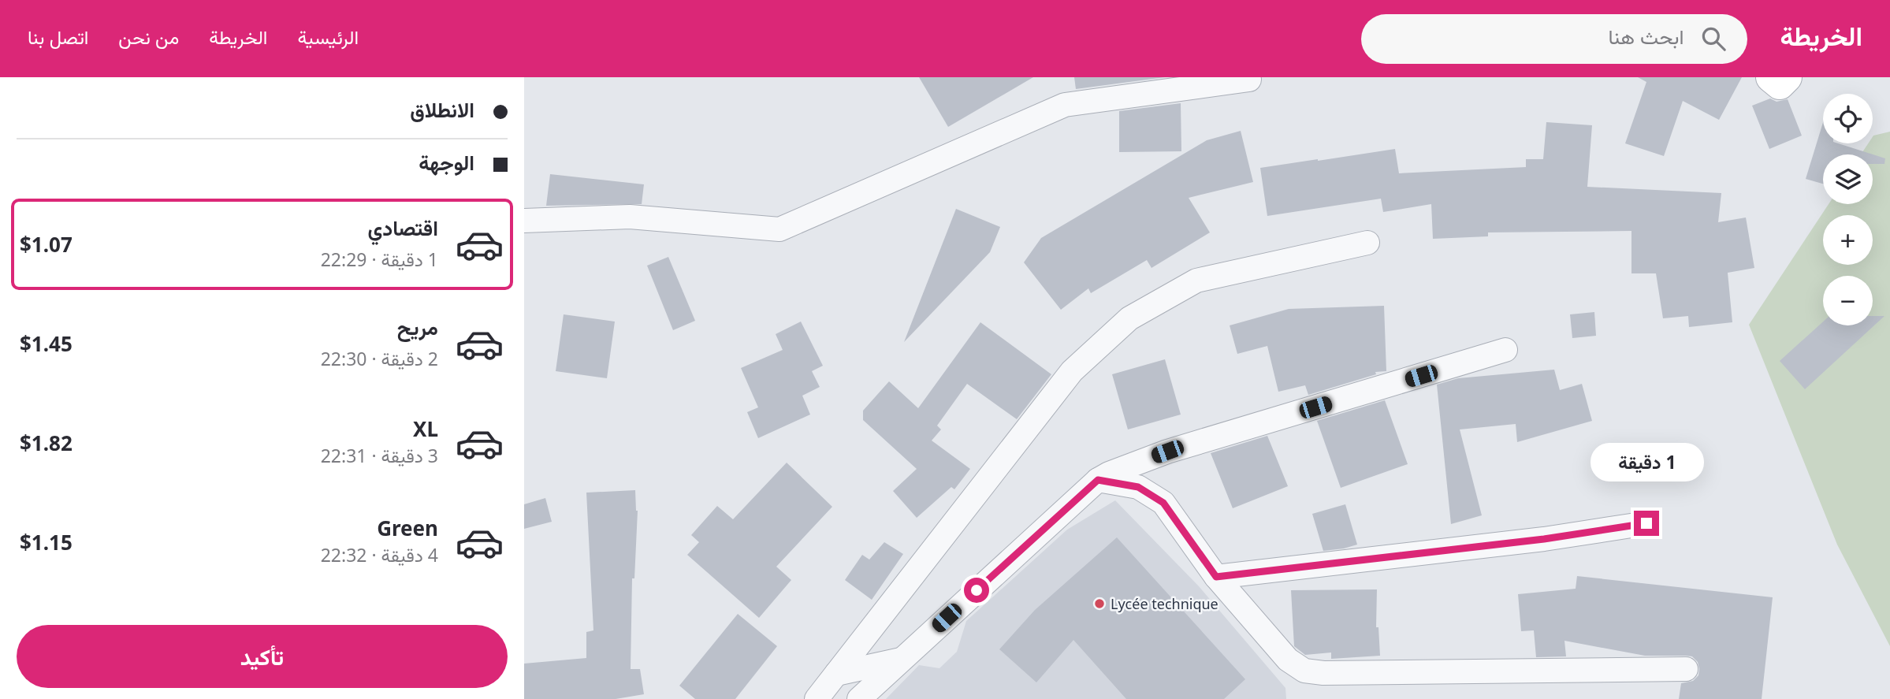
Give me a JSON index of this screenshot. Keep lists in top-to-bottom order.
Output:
{
  "places": ["Lycée technique"],
  "page": {
    "header": "الخريطة",
    "search": "ابحث هنا",
    "nav": [
      "الرئيسية",
      "الخريطة",
      "من نحن",
      "اتصل بنا"
    ],
    "banner": ["الانطلاق", "الوجهة"],
    "map_buttons": ["+", "−"],
    "list": [
      {
        "name": "اقتصادي",
        "note": "1 دقيقة · 22:29",
        "value": "$1.07"
      },
      {
        "name": "مريح",
        "note": "2 دقيقة · 22:30",
        "value": "$1.45"
      },
      {
        "name": "XL",
        "note": "3 دقيقة · 22:31",
        "value": "$1.82"
      },
      {
        "name": "Green",
        "note": "4 دقيقة · 22:32",
        "value": "$1.15"
      }
    ],
    "bubble": "1 دقيقة",
    "buttons": "تأكيد"
  }
}
